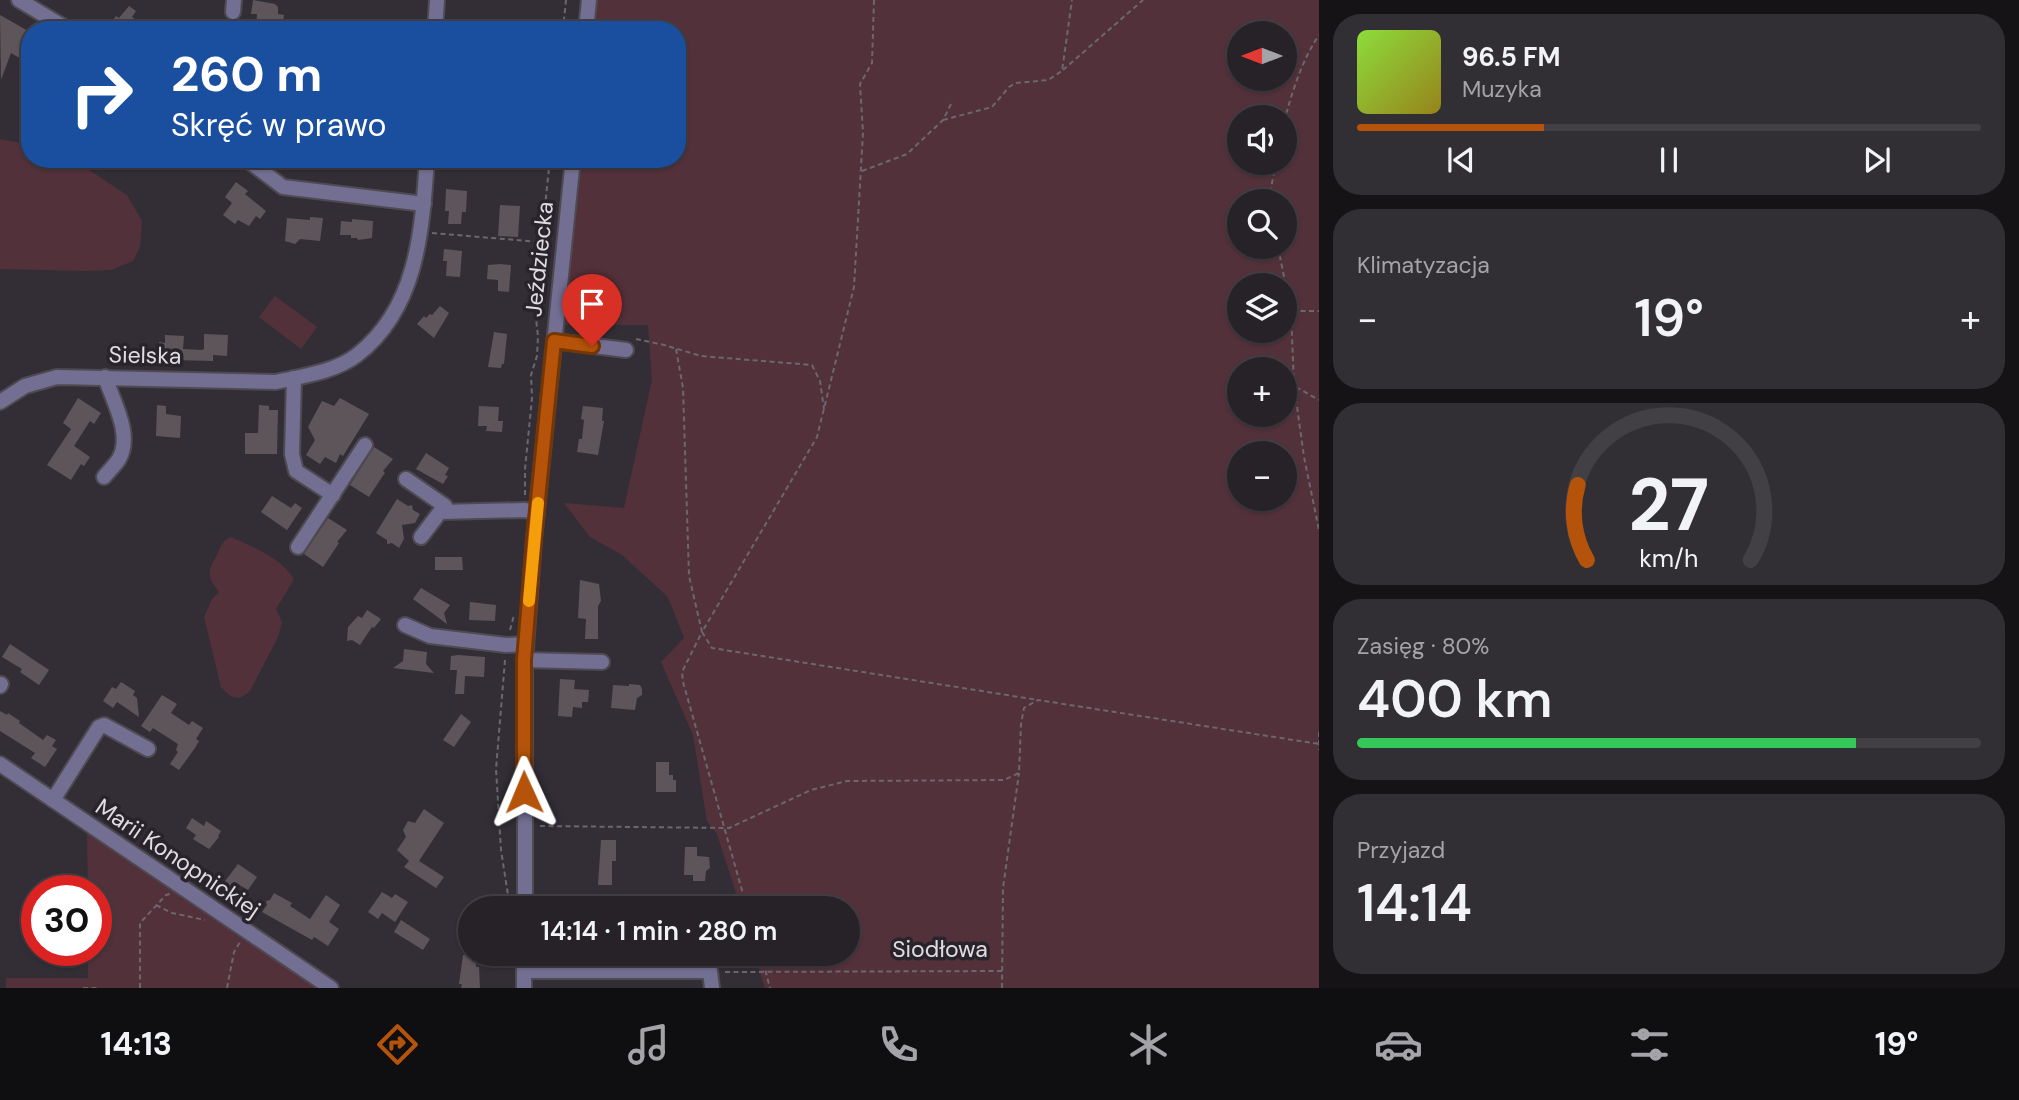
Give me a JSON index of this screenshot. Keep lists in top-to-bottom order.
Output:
{
  "streets": {
    "street": ["Jeździecka", "Sielska", "Marii Konopnickiej"],
    "path": ["Siodłowa"]
  },
  "north": "left",
  "page": {
    "map_buttons": ["+", "−"],
    "turn": ["260 m", "Skręć w prawo"],
    "song": ["96.5 FM", "Muzyka"],
    "tile": [
      "Klimatyzacja",
      ["Zasięg · 80%", "400 km"],
      ["Przyjazd", "14:14"]
    ],
    "heat": ["−", "19°", "+"],
    "limit": "30",
    "trip": "14:14 · 1 min · 280 m",
    "tabs": ["14:13", "19°"],
    "gauge": ["27", "km/h"]
  }
}
